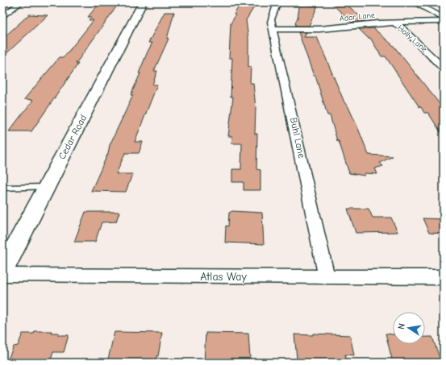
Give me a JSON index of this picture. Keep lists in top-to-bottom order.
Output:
{
  "streets": {
    "street": [
      "Adar Lane",
      "Holly Lane",
      "Cedar Road",
      "Buhl Lane",
      "Atlas Way"
    ]
  },
  "crossings": [
    ["Adar Lane", "Holly Lane"],
    ["Adar Lane", "Buhl Lane"],
    ["Buhl Lane", "Atlas Way"]
  ],
  "north": "left"
}
